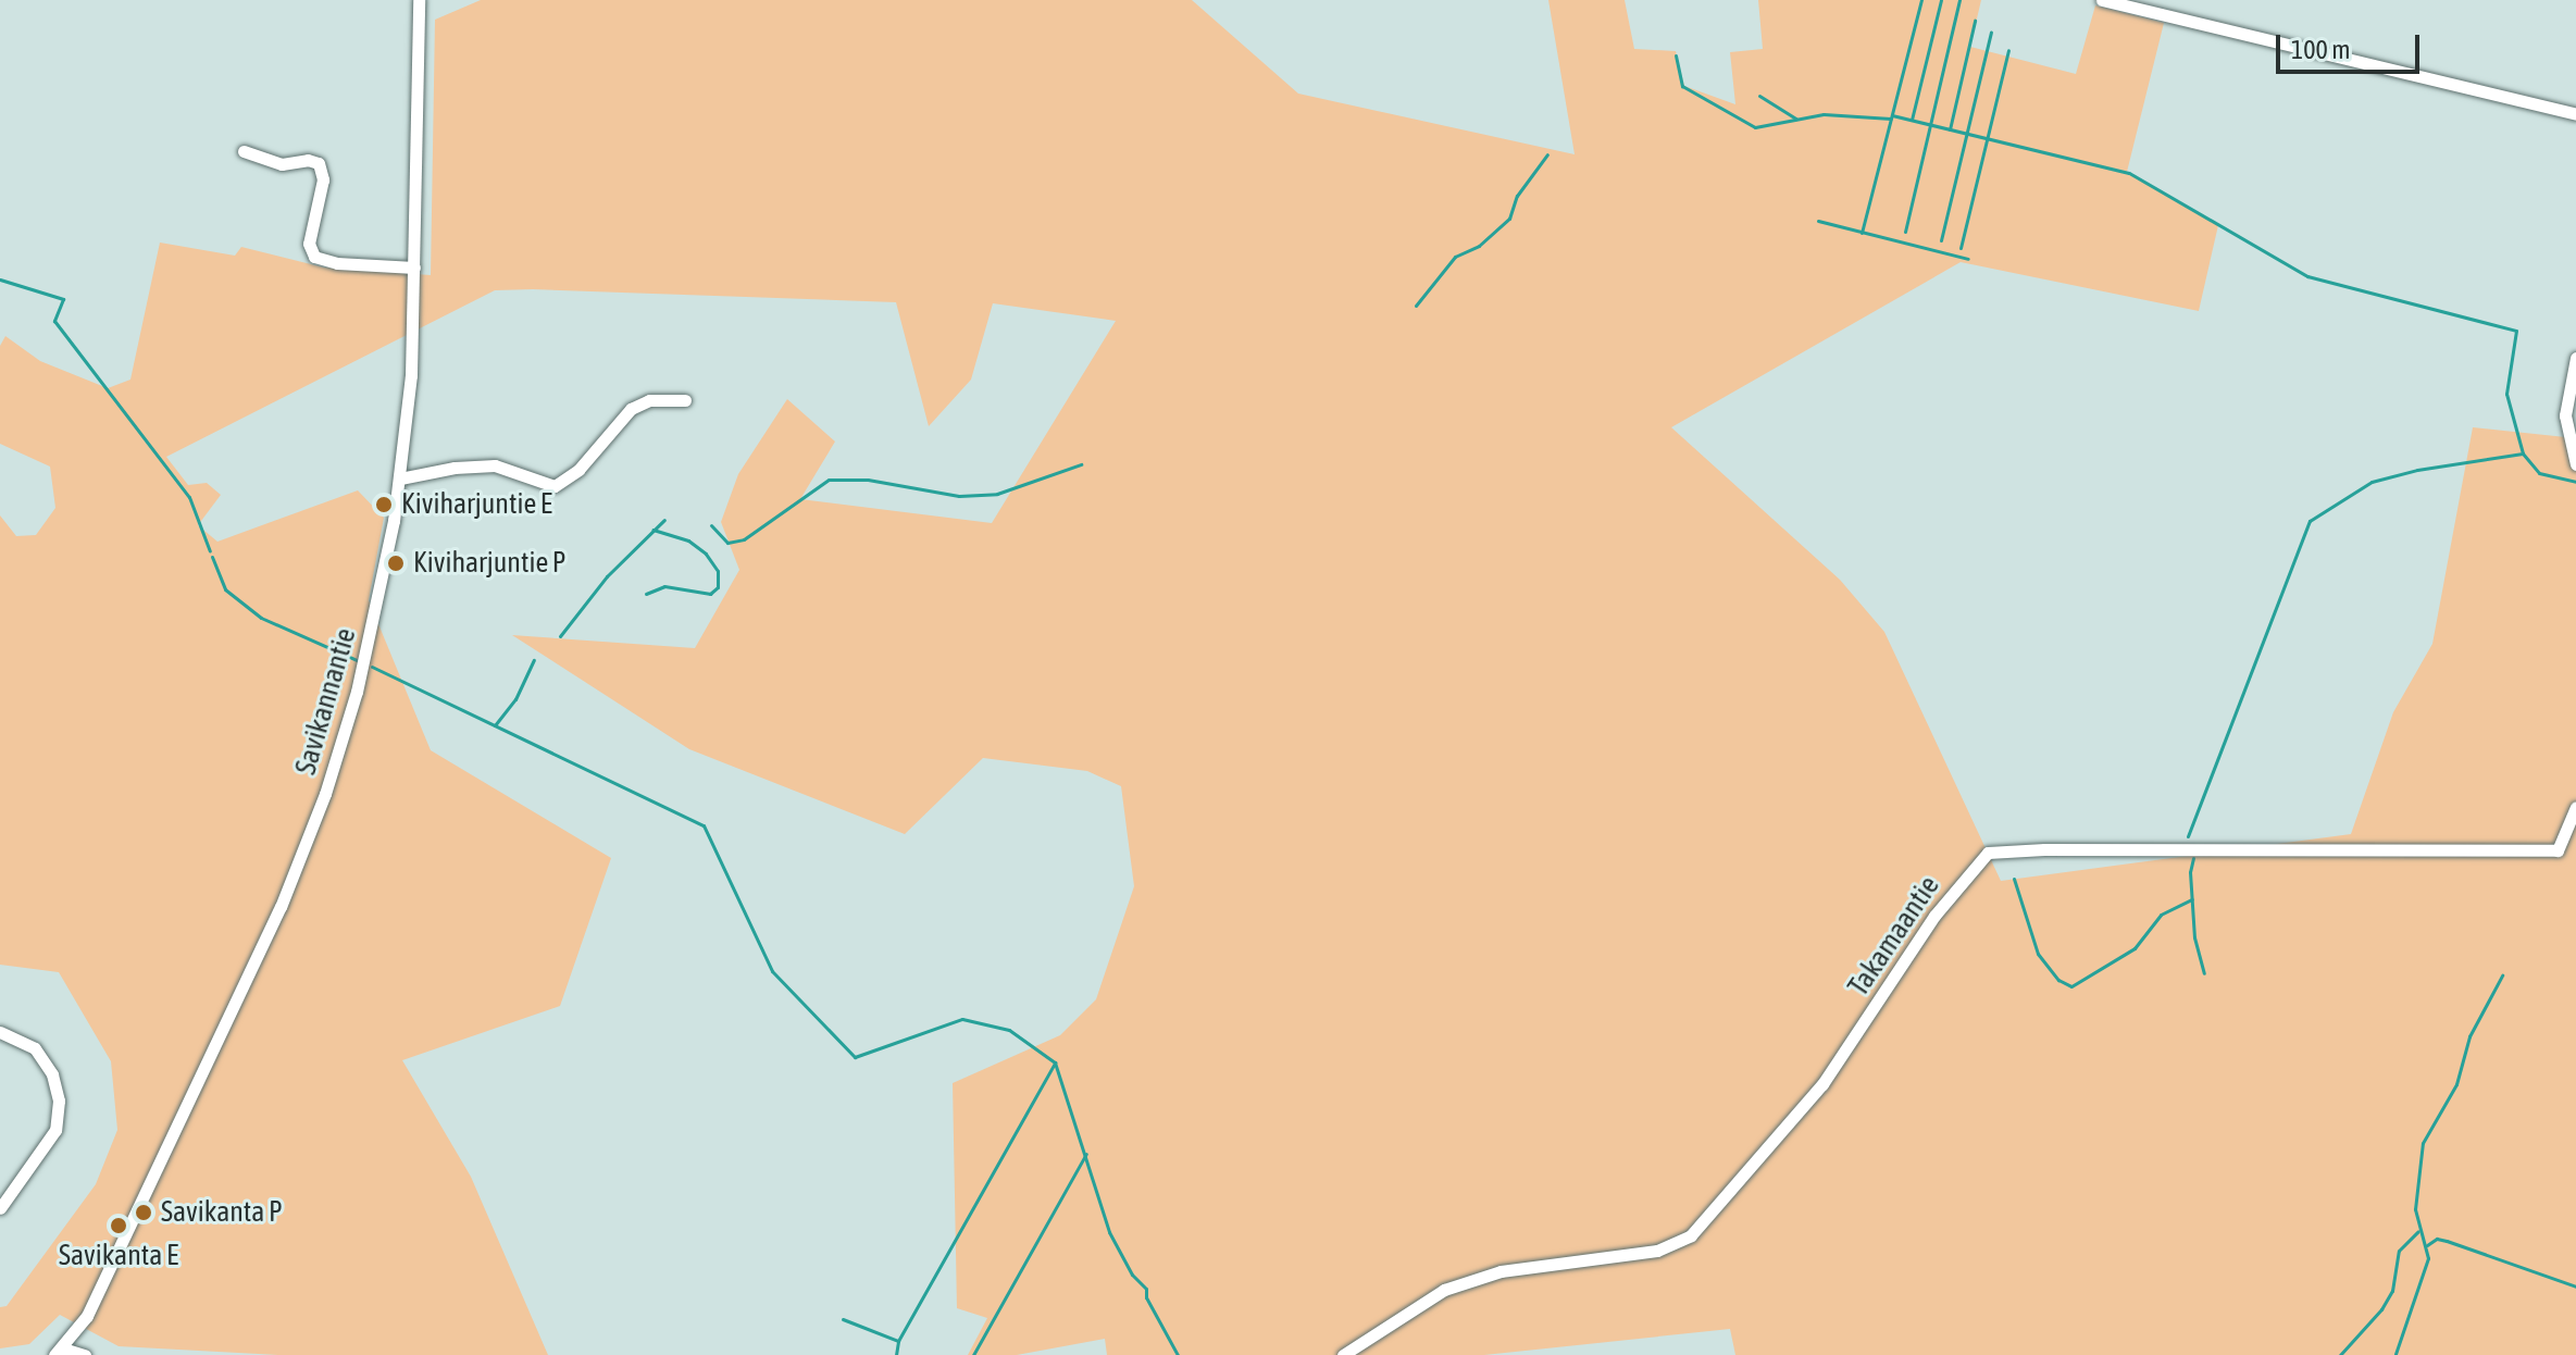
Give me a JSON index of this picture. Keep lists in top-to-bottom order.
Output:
{
  "streets": {
    "street": ["Savikannantie", "Takamaantie"]
  },
  "places": [
    "Kiviharjuntie E",
    "Kiviharjuntie P",
    "Savikanta P",
    "Savikanta E"
  ],
  "scale_bar": "100 m"
}
